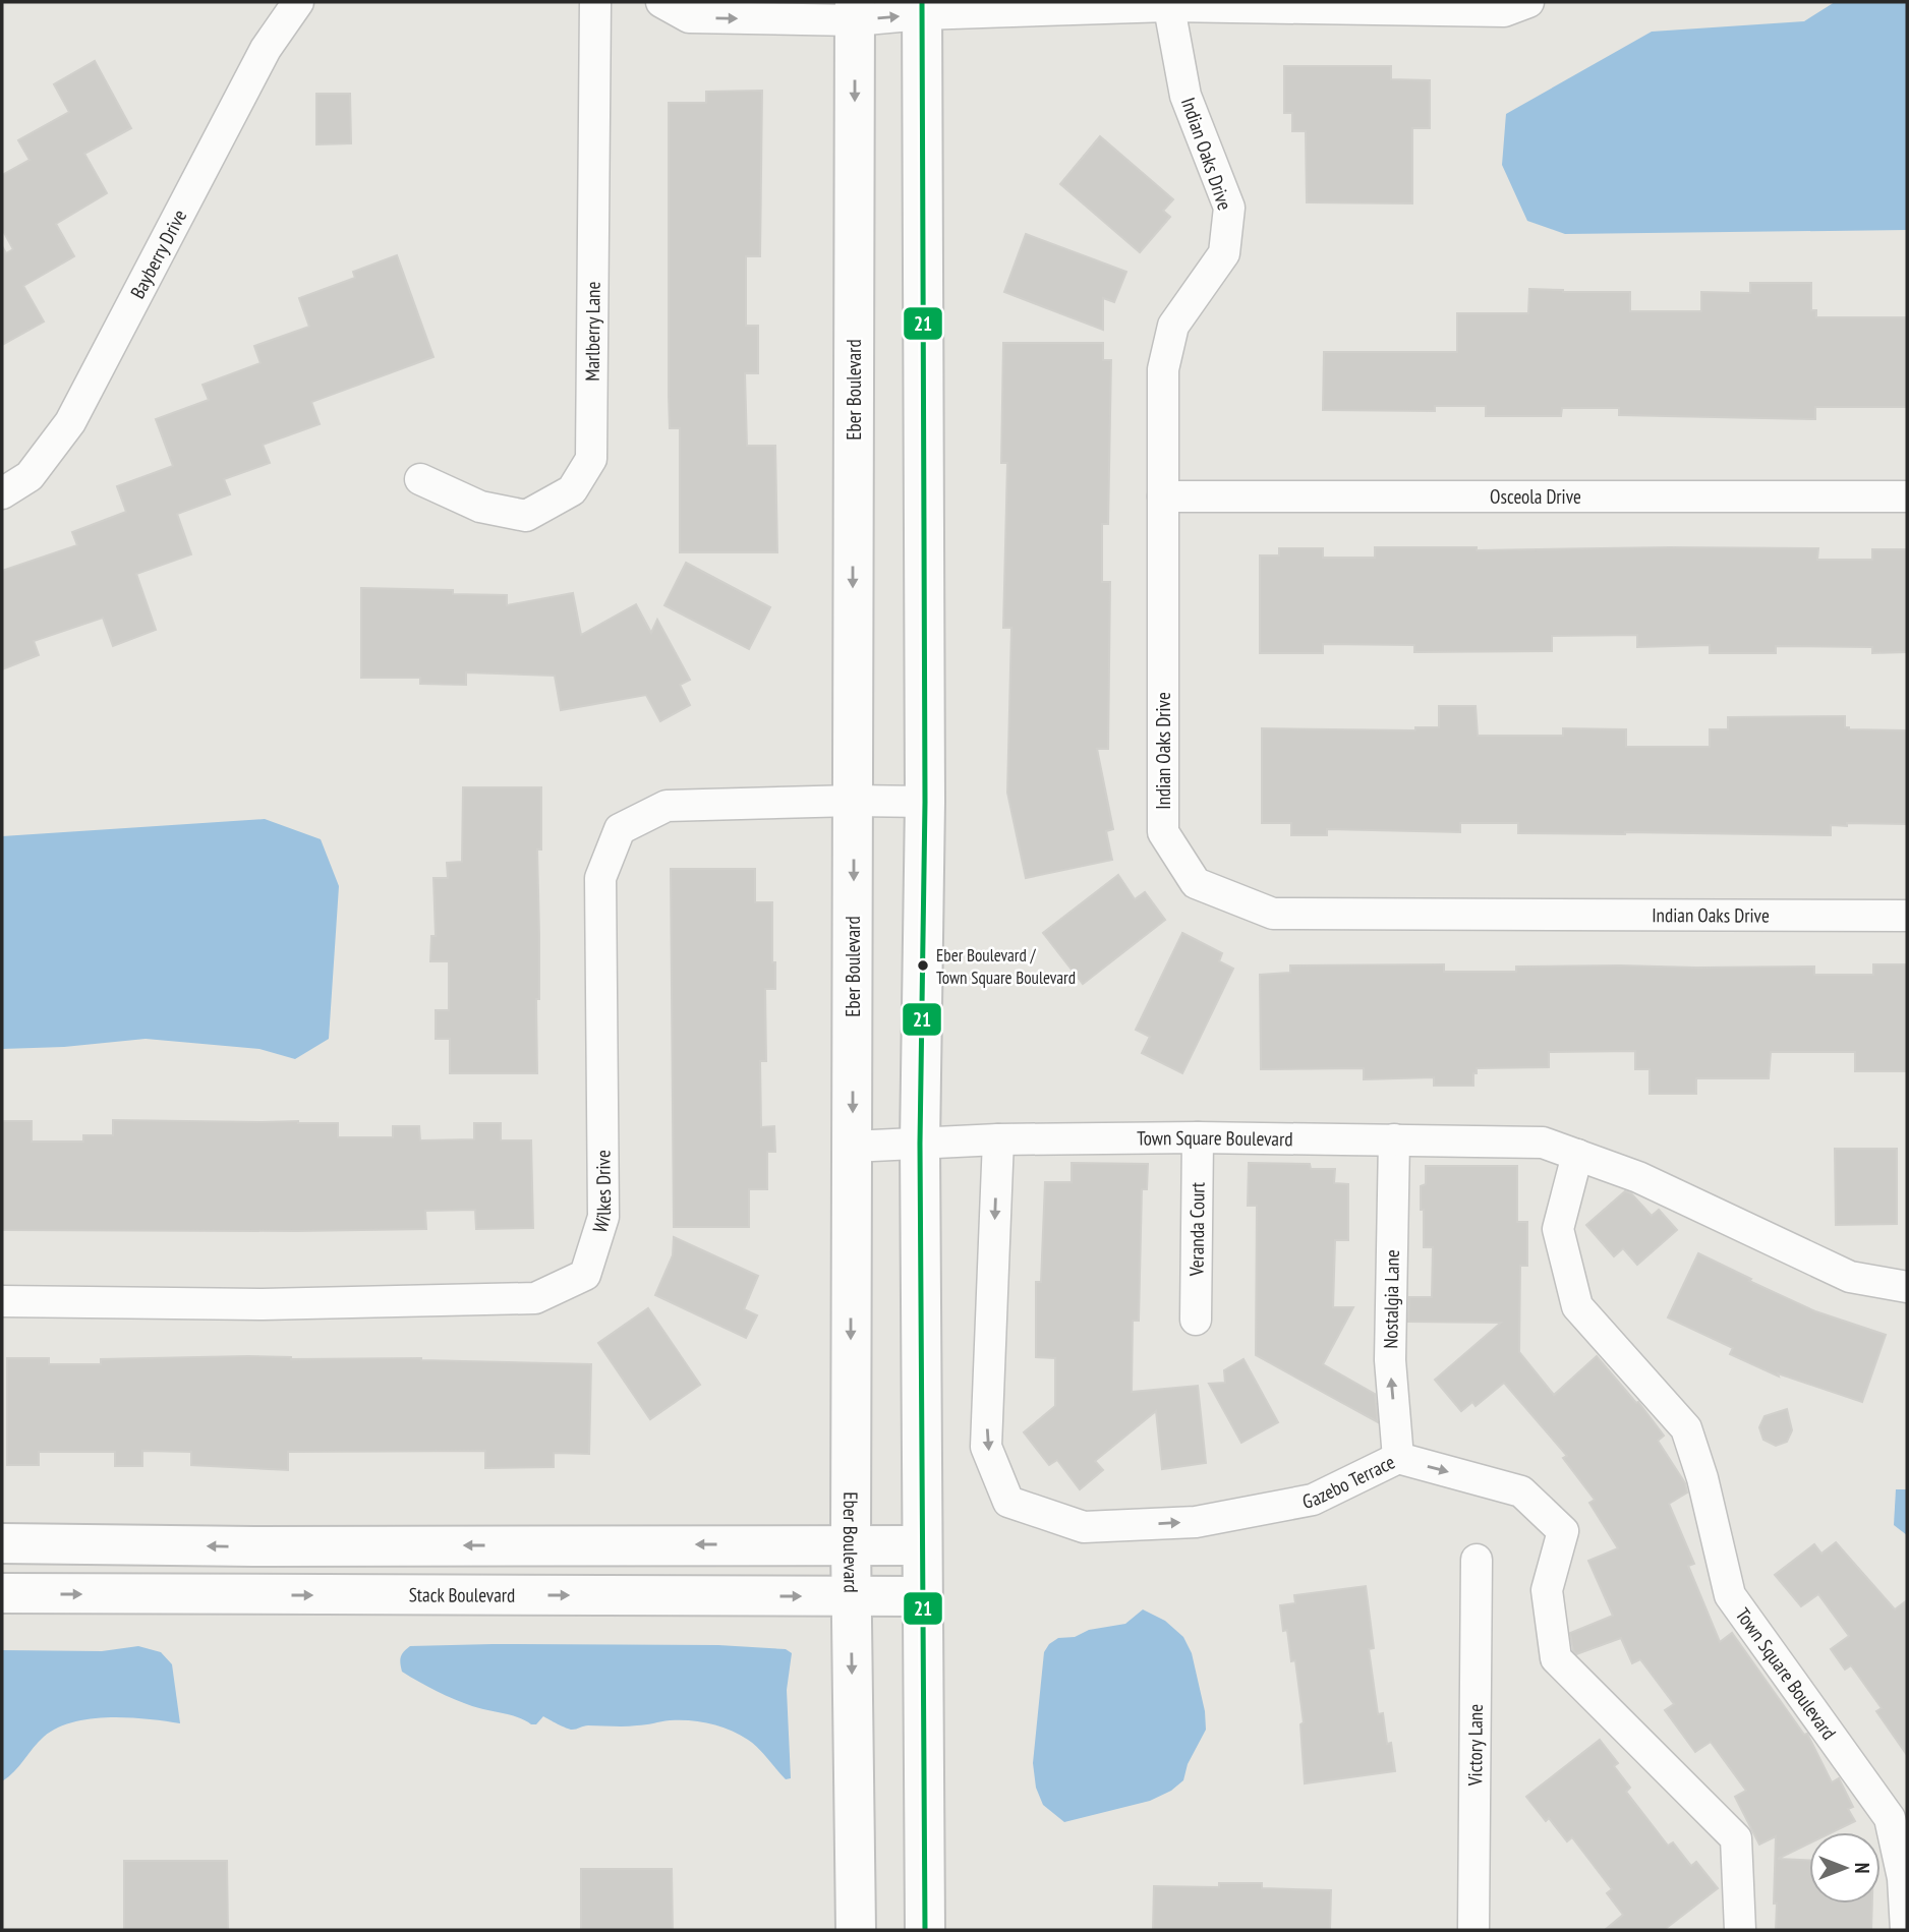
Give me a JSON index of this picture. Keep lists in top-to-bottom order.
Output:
{
  "streets": {
    "street": [
      "Indian Oaks Drive",
      "Bayberry Drive",
      "Marlberry Lane",
      "Eber Boulevard",
      "Osceola Drive",
      "Town Square Boulevard",
      "Wilkes Drive",
      "Veranda Court",
      "Nostalgia Lane",
      "Gazebo Terrace",
      "Stack Boulevard",
      "Victory Lane"
    ]
  },
  "crossings": [
    ["Indian Oaks Drive", "Osceola Drive"],
    ["Eber Boulevard", "Town Square Boulevard"],
    ["Eber Boulevard", "Wilkes Drive"],
    ["Eber Boulevard", "Stack Boulevard"],
    ["Town Square Boulevard", "Veranda Court"],
    ["Town Square Boulevard", "Nostalgia Lane"],
    ["Town Square Boulevard", "Gazebo Terrace"],
    ["Nostalgia Lane", "Gazebo Terrace"]
  ],
  "one_way": ["Nostalgia Lane"],
  "places": ["Eber Boulevard / Town Square Boulevard"],
  "lines": ["transit line 21"],
  "north": "right"
}
